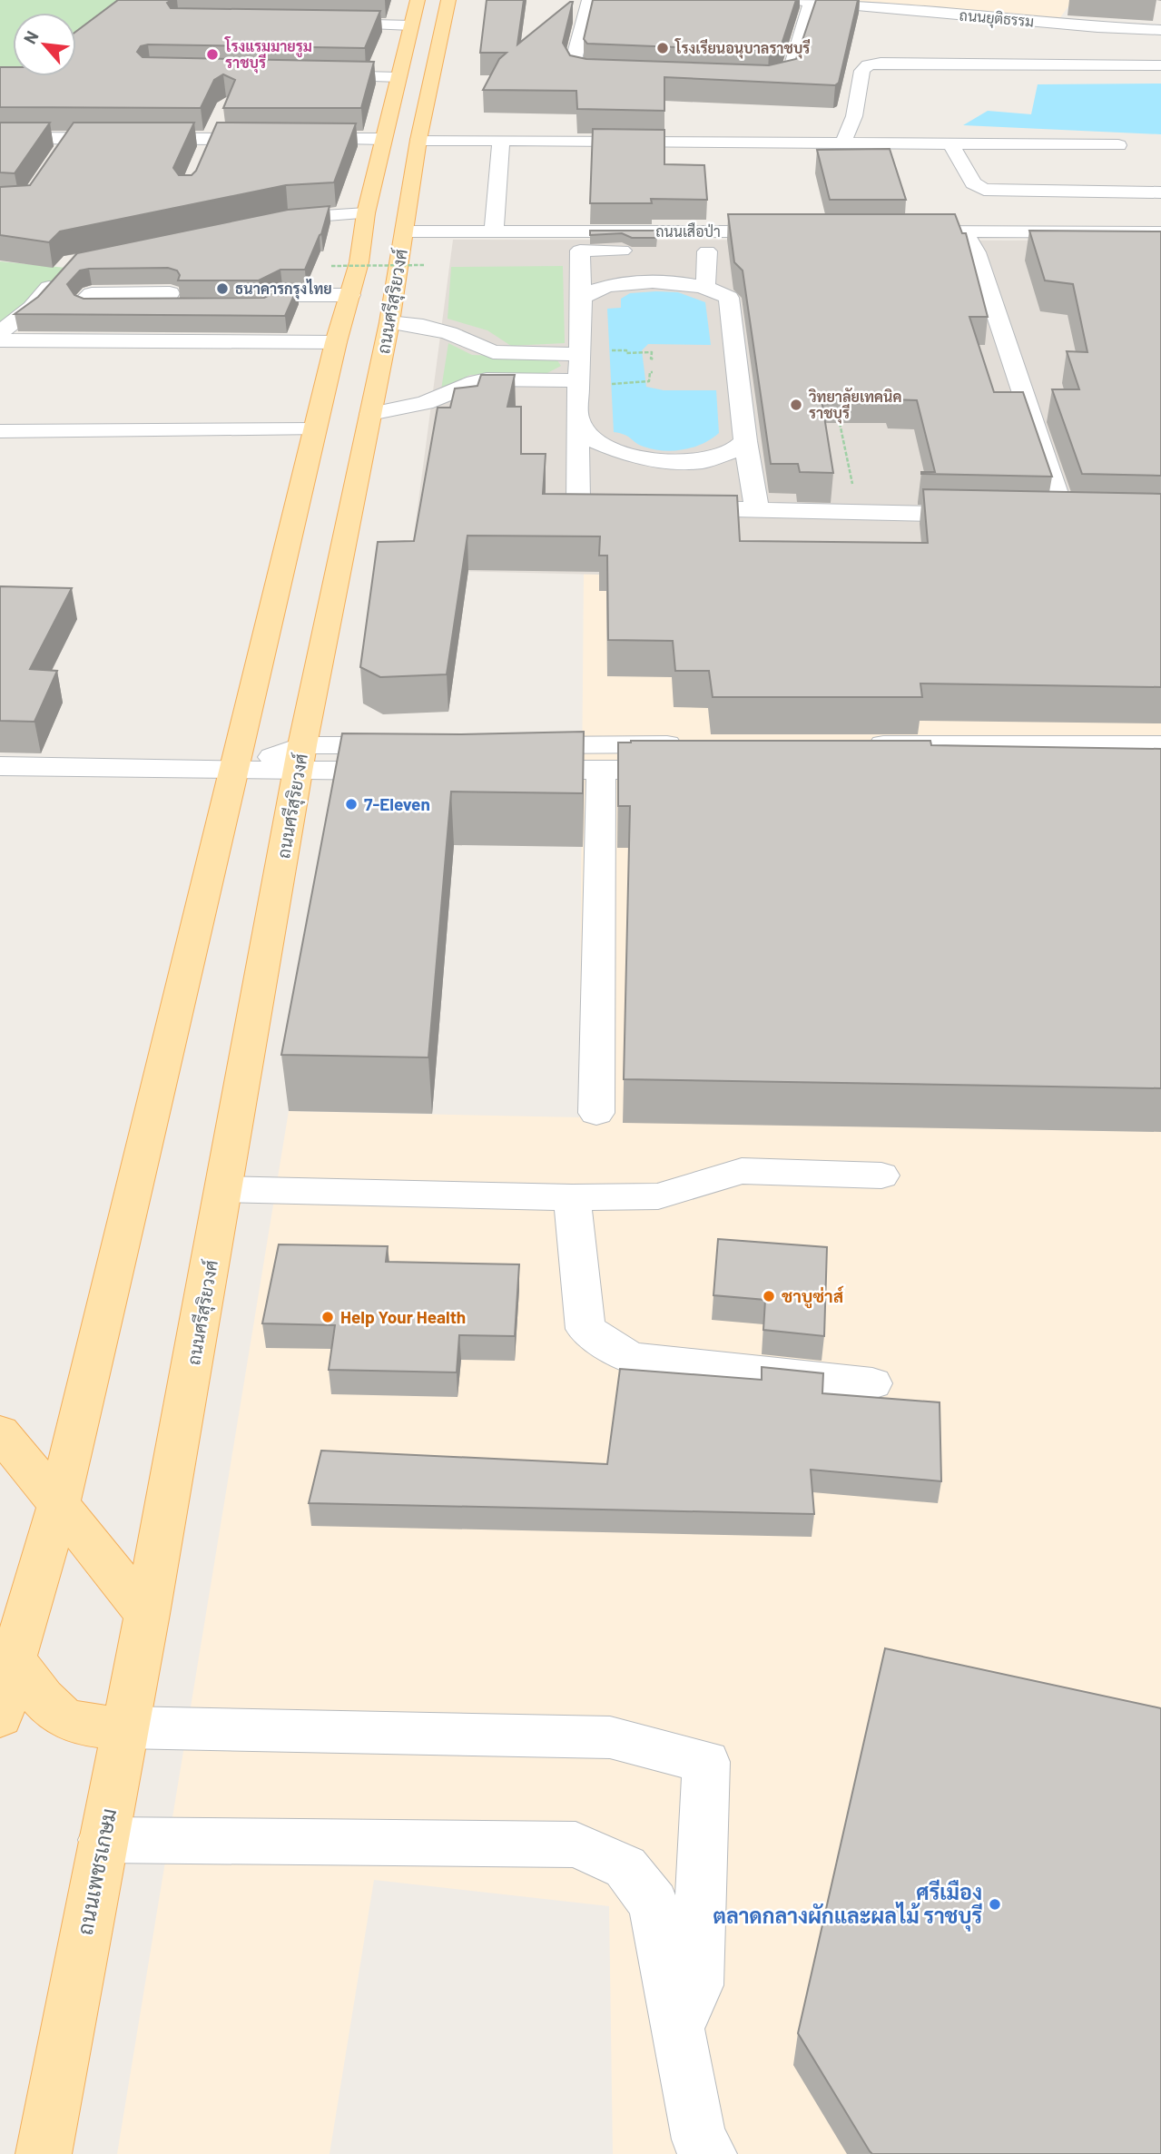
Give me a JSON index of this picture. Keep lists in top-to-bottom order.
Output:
{
  "streets": {
    "main road": ["ถนนศรีสุริยวงศ์", "ถนนเพชรเกษม"],
    "street": ["ถนนยุติธรรม", "ถนนเสือป่า"]
  },
  "crossings": [
    ["ถนนเสือป่า", "ถนนศรีสุริยวงศ์"],
    ["ถนนศรีสุริยวงศ์", "ถนนเพชรเกษม"]
  ],
  "places": [
    "โรงเรียนอนุบาลราชบุรี",
    "โรงแรมมายรูม ราชบุรี",
    "ธนาคารกรุงไทย",
    "วิทยาลัยเทคนิค ราชบุรี",
    "7-Eleven",
    "ชาบูซ่าส์",
    "Help Your Health",
    "ศรีเมือง ตลาดกลางผักและผลไม้ ราชบุรี"
  ],
  "north": "top left"
}
